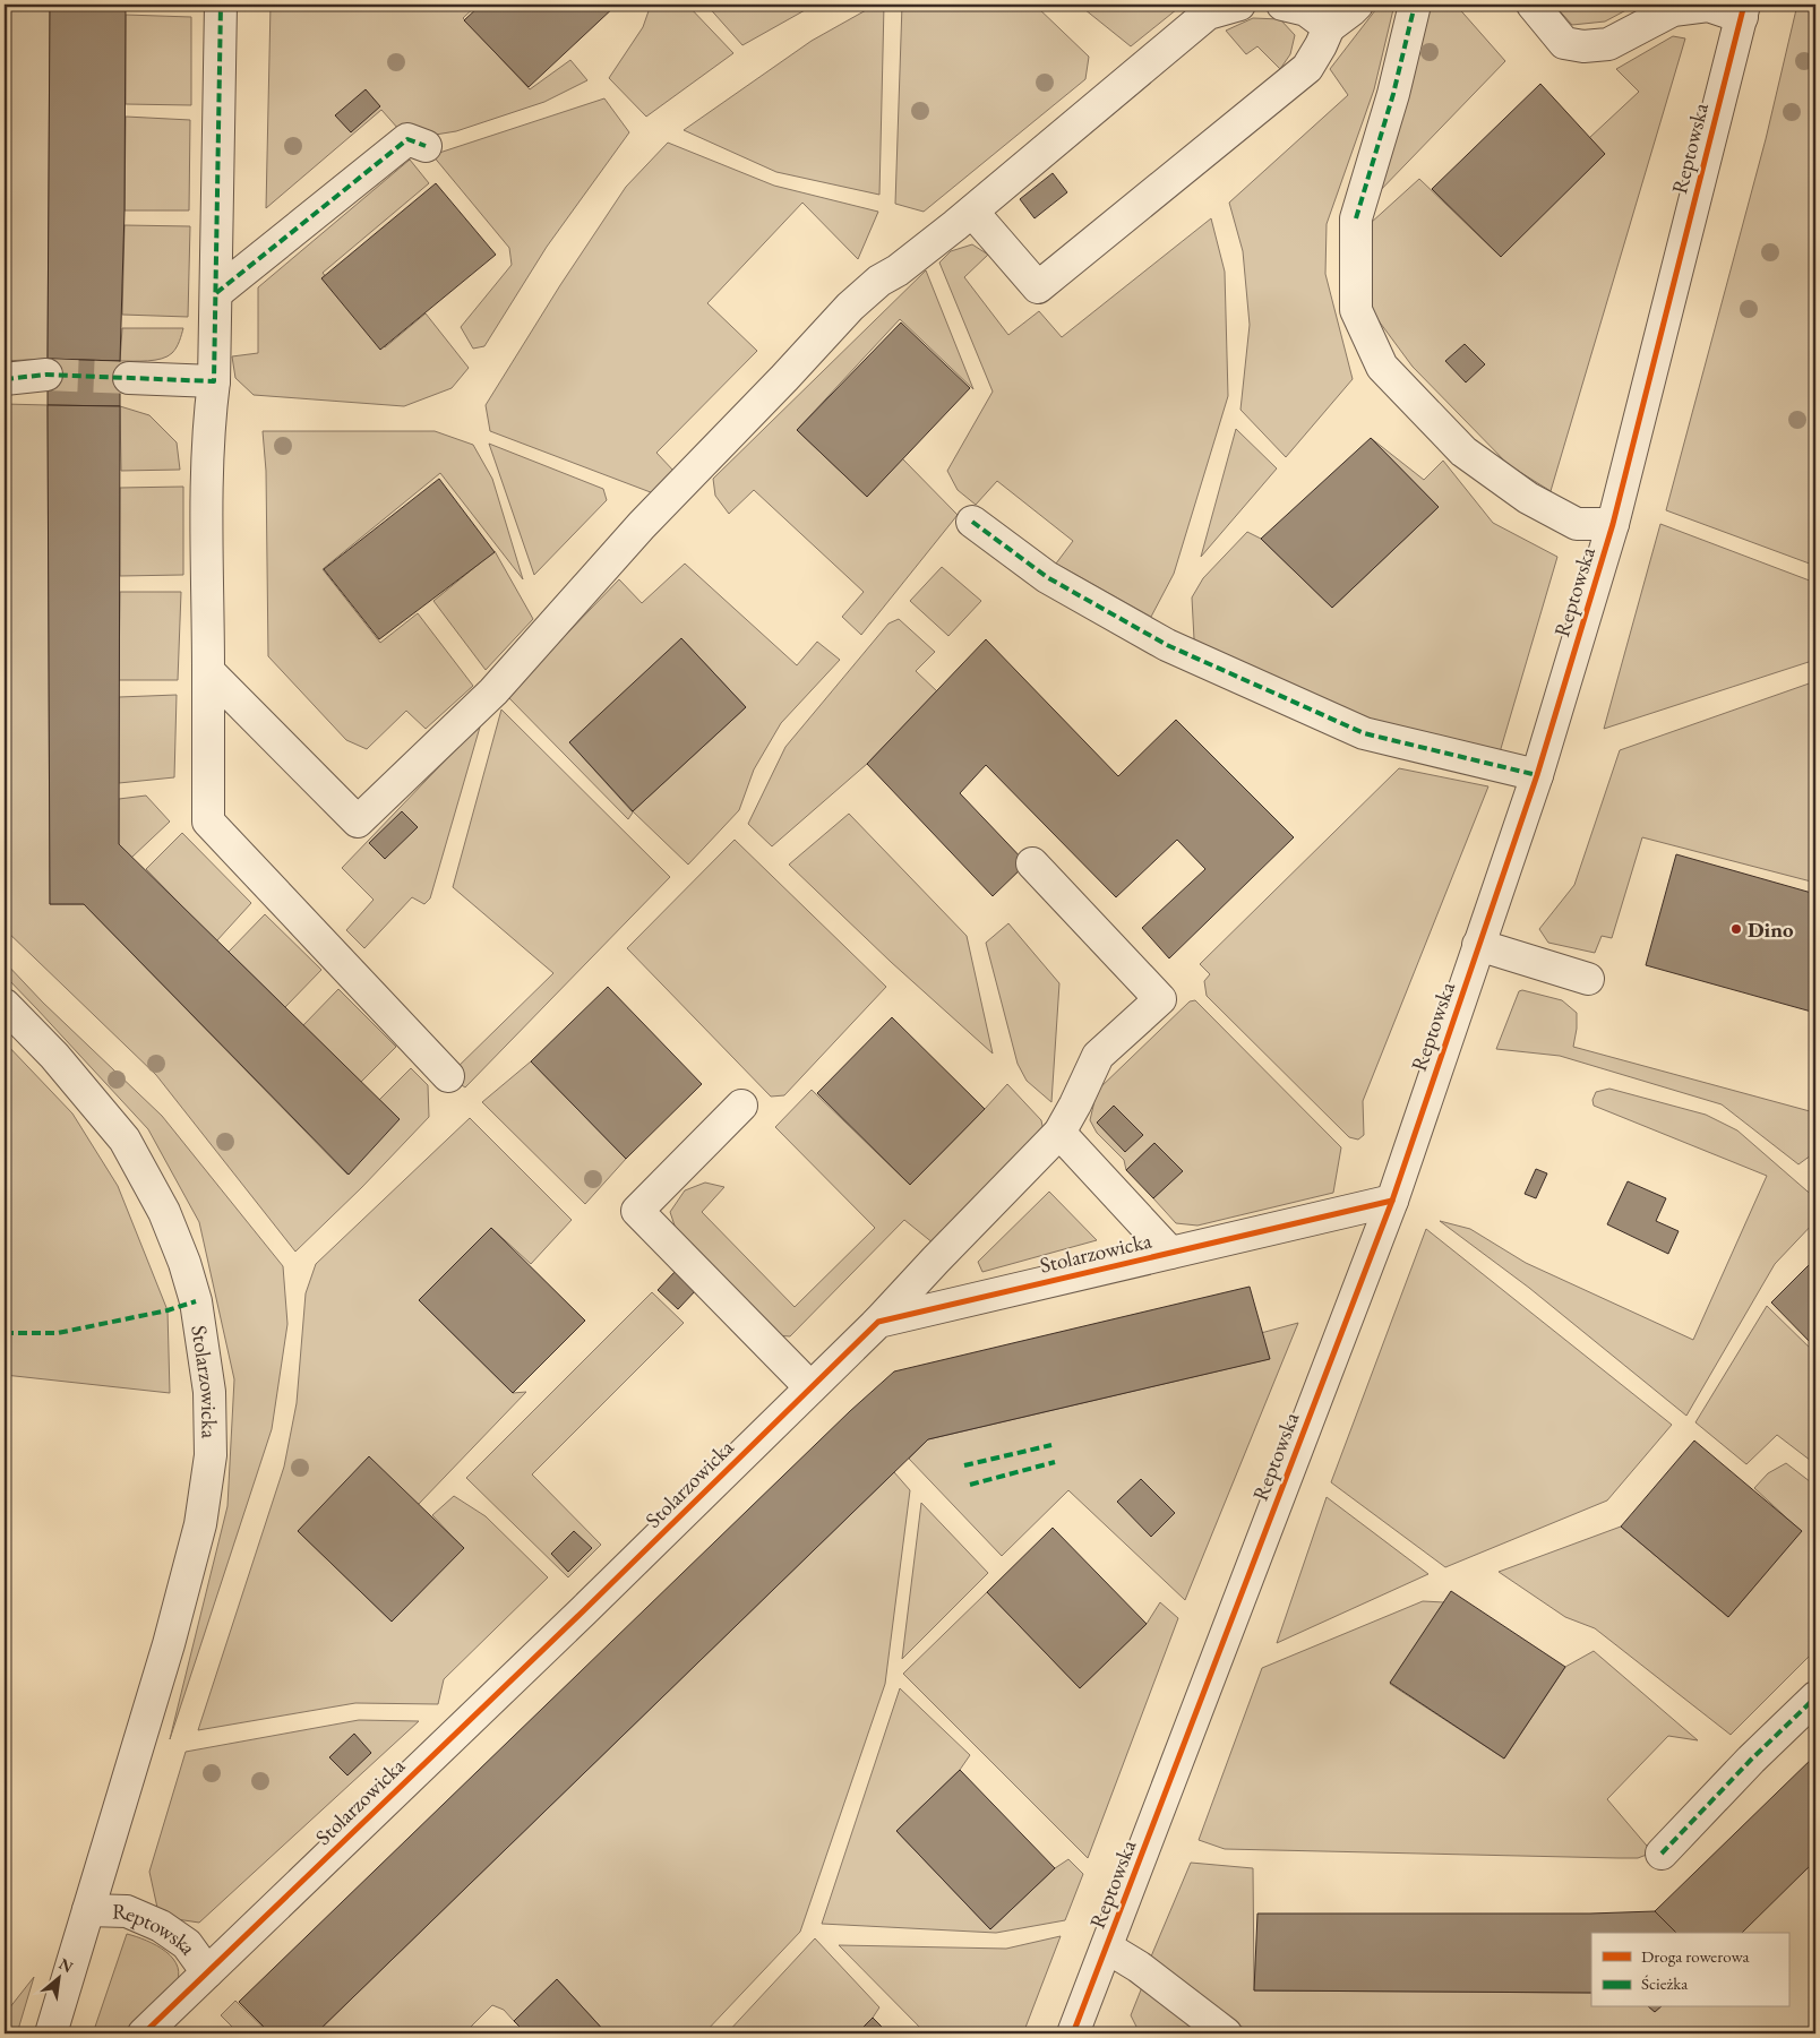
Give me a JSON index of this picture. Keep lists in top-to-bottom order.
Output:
{
  "streets": {
    "street": ["Reptowska", "Stolarzowicka"]
  },
  "crossings": [
    ["Reptowska", "Stolarzowicka"]
  ],
  "places": ["Dino"],
  "legend": ["Droga rowerowa", "Ścieżka"],
  "north": "top right"
}
